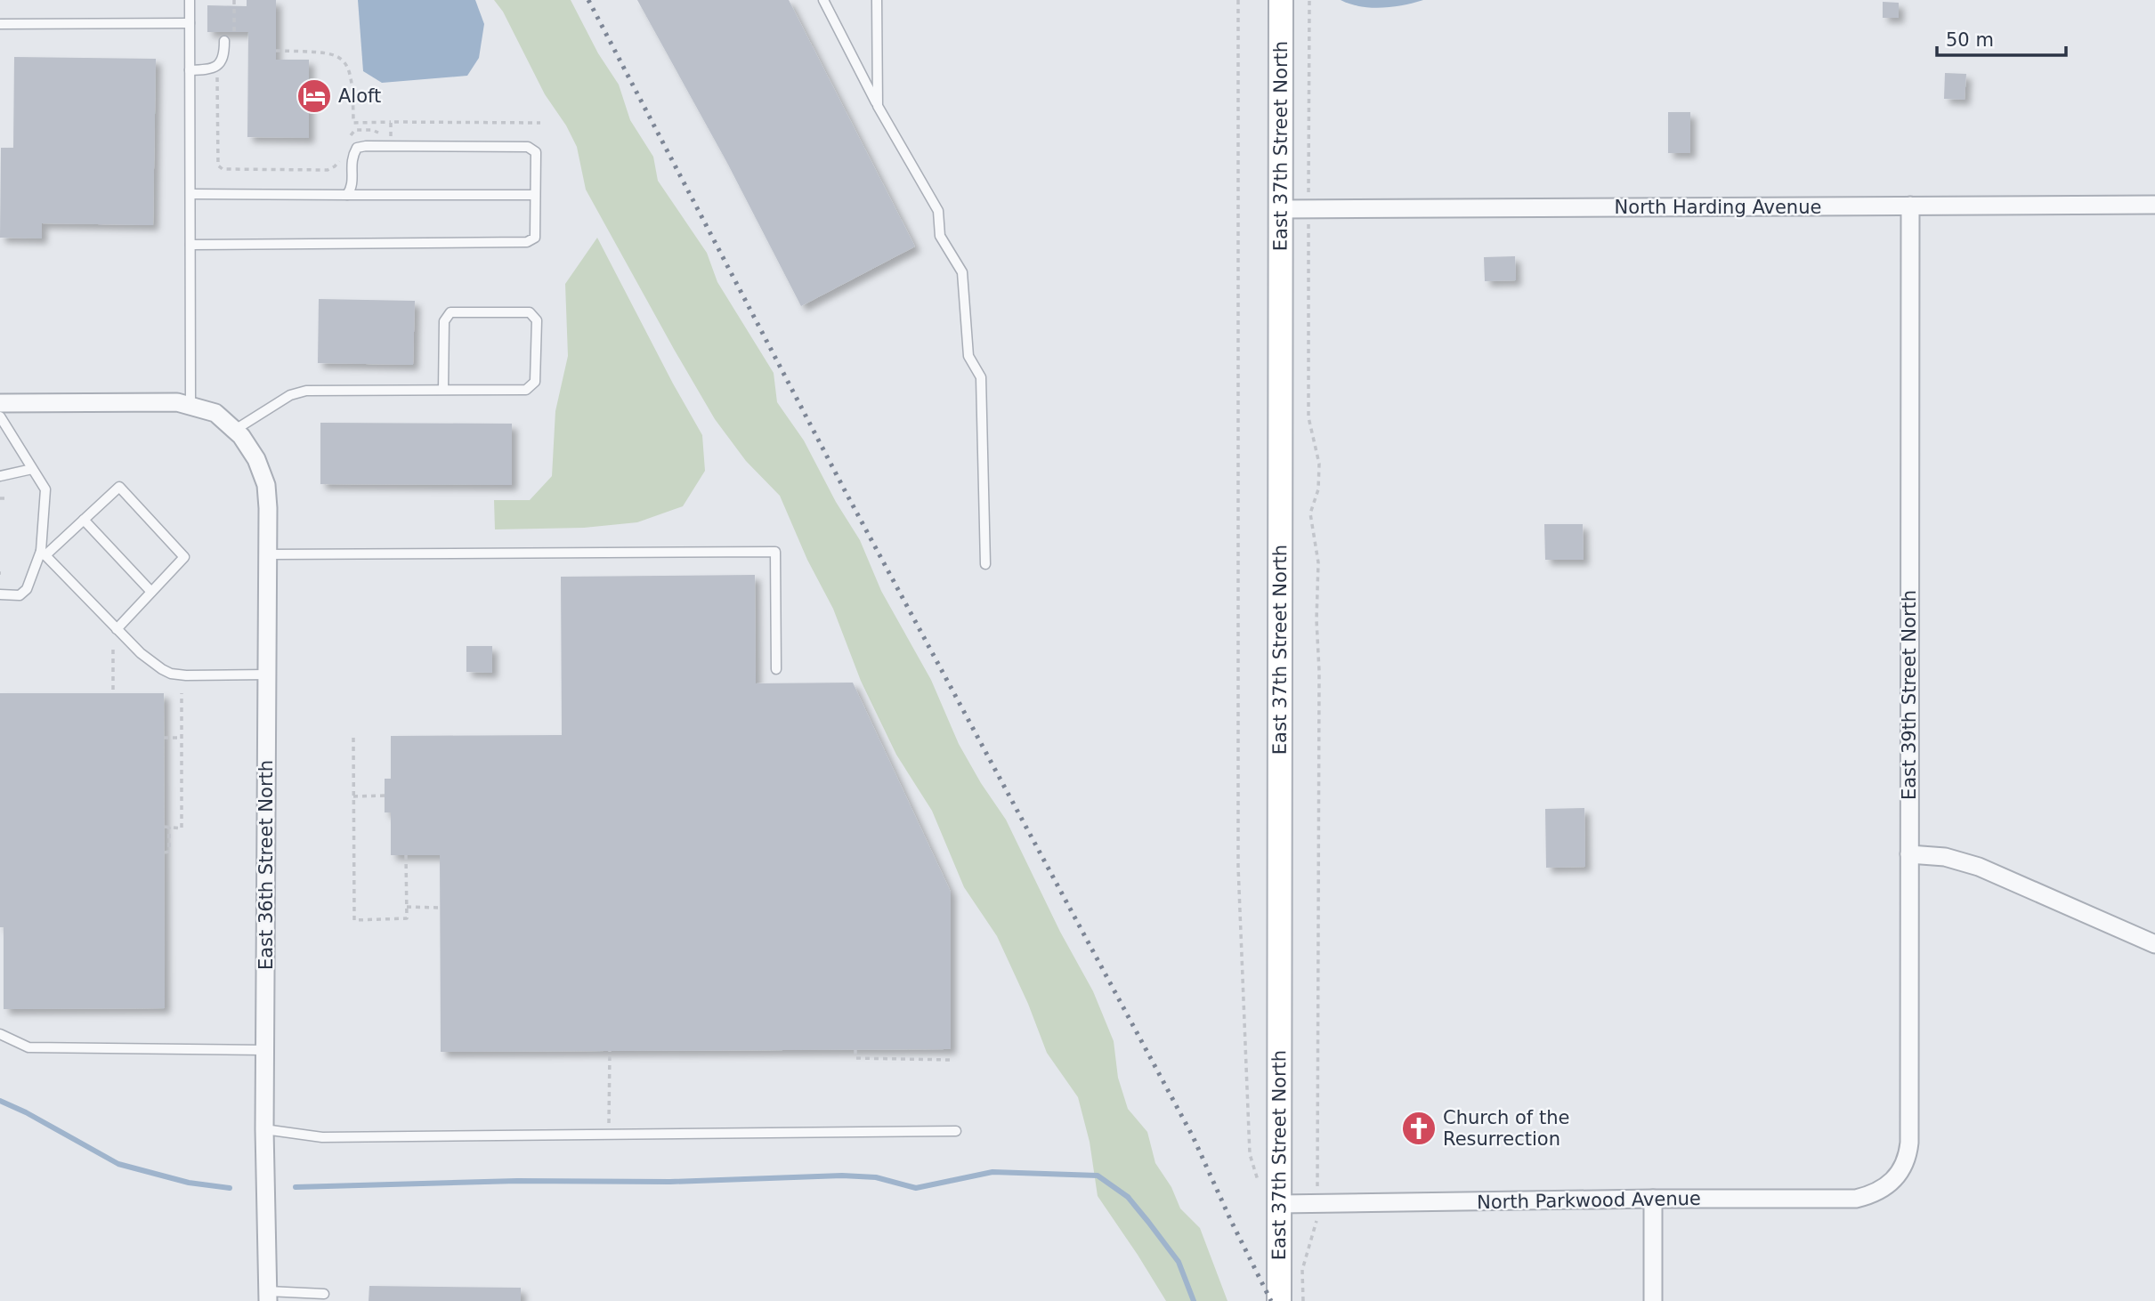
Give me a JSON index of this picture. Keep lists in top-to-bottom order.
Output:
{
  "streets": {
    "main road": ["East 37th Street North"],
    "street": [
      "North Harding Avenue",
      "East 39th Street North",
      "East 36th Street North",
      "North Parkwood Avenue"
    ]
  },
  "crossings": [
    ["East 37th Street North", "North Harding Avenue"],
    ["East 37th Street North", "North Parkwood Avenue"],
    ["North Harding Avenue", "East 39th Street North"],
    ["East 39th Street North", "North Parkwood Avenue"]
  ],
  "places": {
    "hotel": ["Aloft"],
    "church": ["Church of the Resurrection"]
  },
  "scale_bar": "50 m"
}
